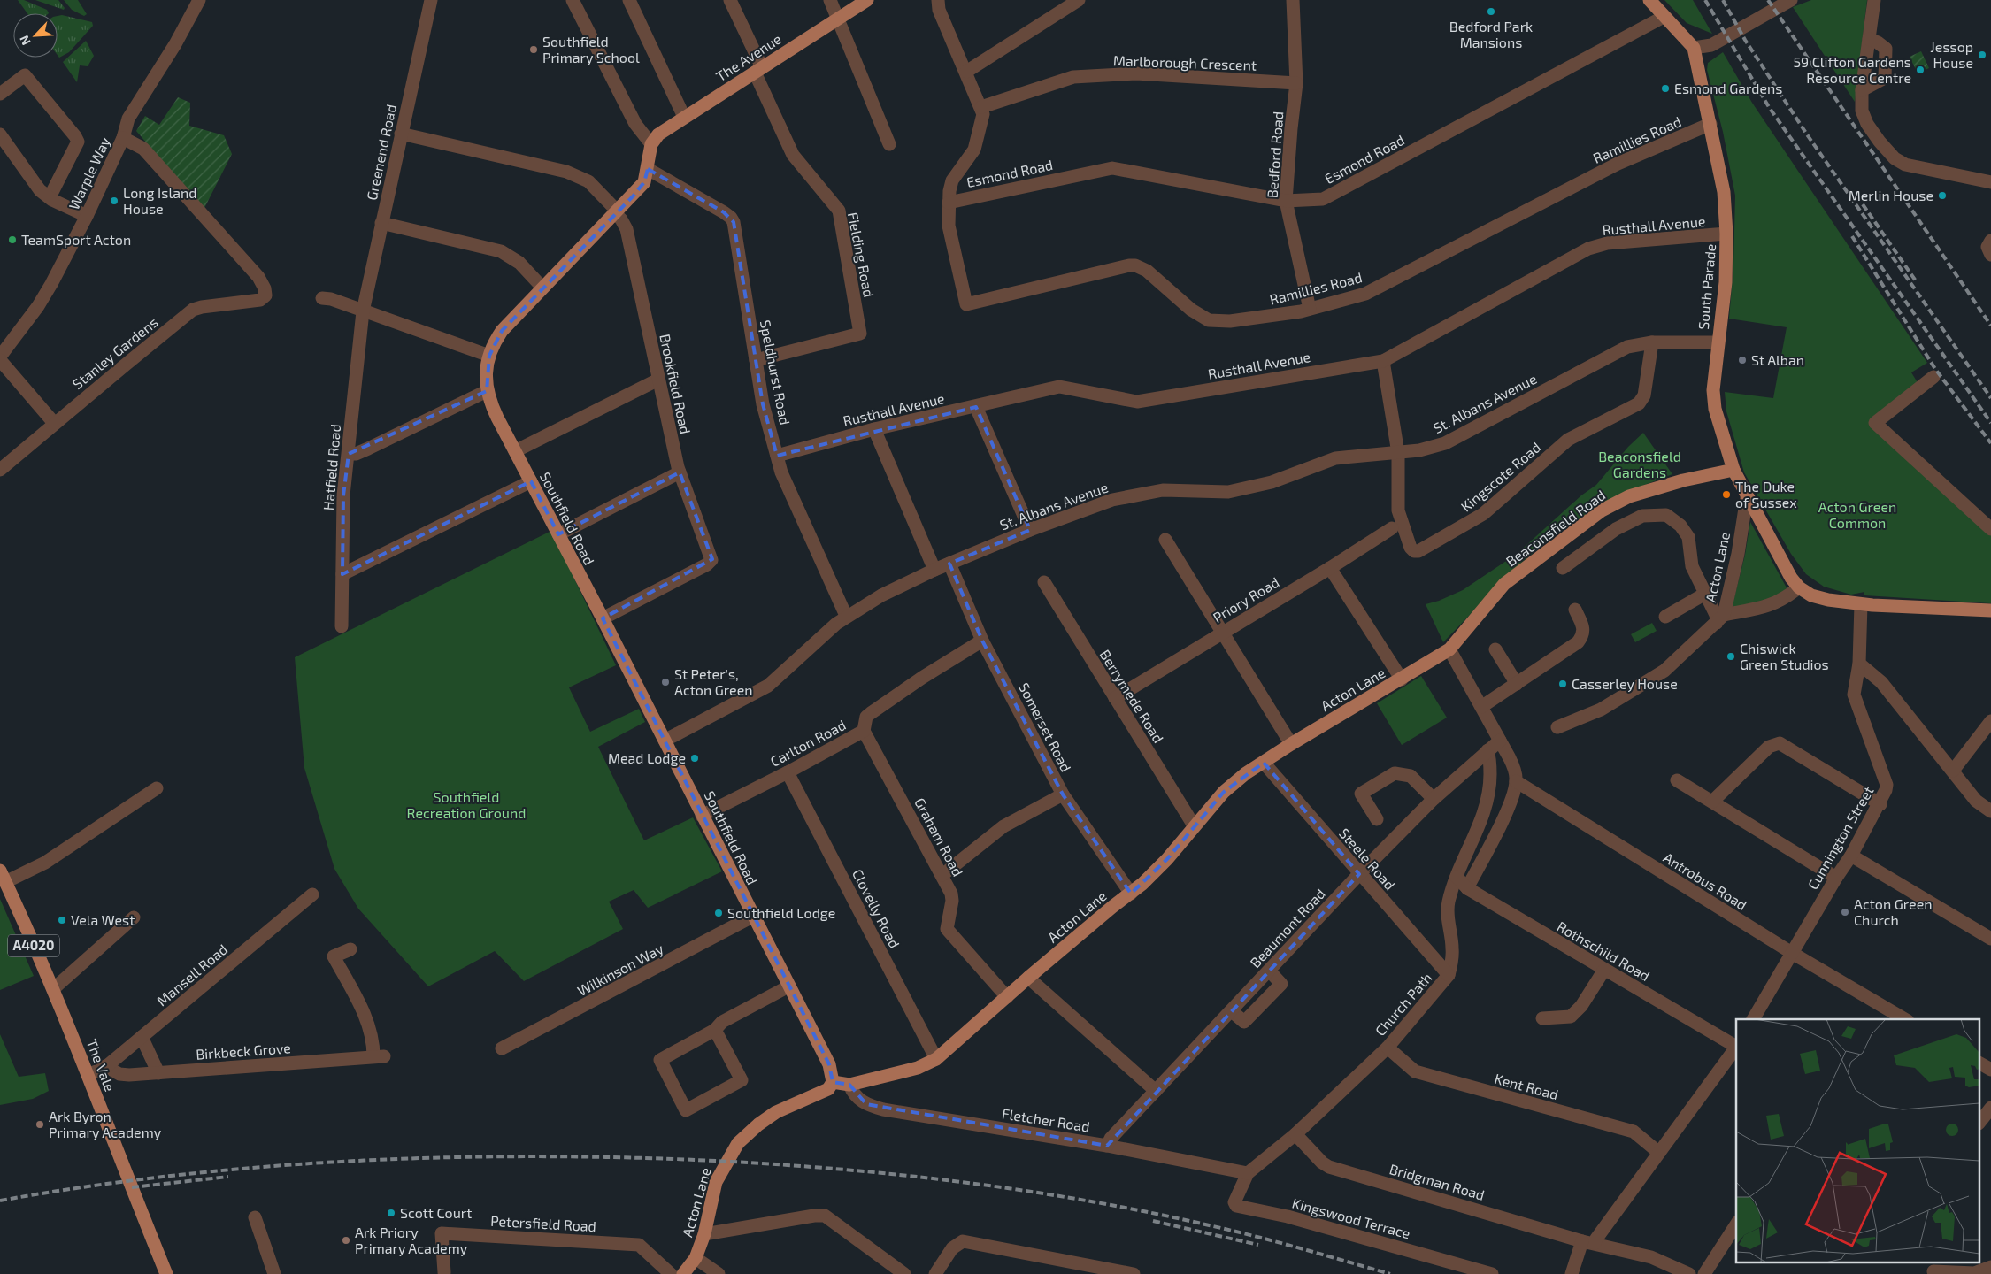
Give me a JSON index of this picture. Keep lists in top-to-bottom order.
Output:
{
  "streets": {
    "main road": [
      "The Avenue",
      "South Parade",
      "Southfield Road",
      "Beaconsfield Road",
      "Acton Lane",
      "A4020",
      "The Vale"
    ],
    "street": [
      "Marlborough Crescent",
      "Ramillies Road",
      "Greenend Road",
      "Bedford Road",
      "Esmond Road",
      "Warple Way",
      "Rusthall Avenue",
      "Fielding Road",
      "Stanley Gardens",
      "Speldhurst Road",
      "Brookfield Road",
      "St. Albans Avenue",
      "Hatfield Road",
      "Kingscote Road",
      "Priory Road",
      "Berrymede Road",
      "Somerset Road",
      "Carlton Road",
      "Graham Road",
      "Cunnington Street",
      "Steele Road",
      "Antrobus Road",
      "Clovelly Road",
      "Beaumont Road",
      "Rothschild Road",
      "Wilkinson Way",
      "Mansell Road",
      "Church Path",
      "Birkbeck Grove",
      "Kent Road",
      "Fletcher Road",
      "Bridgman Road",
      "Kingswood Terrace",
      "Petersfield Road"
    ]
  },
  "crossings": [
    ["The Avenue", "Fielding Road"],
    ["The Avenue", "Southfield Road"],
    ["Marlborough Crescent", "Bedford Road"],
    ["Ramillies Road", "Bedford Road"],
    ["Ramillies Road", "Esmond Road"],
    ["Ramillies Road", "South Parade"],
    ["Greenend Road", "Brookfield Road"],
    ["Greenend Road", "Hatfield Road"],
    ["Bedford Road", "Esmond Road"],
    ["Warple Way", "Stanley Gardens"],
    ["Rusthall Avenue", "South Parade"],
    ["Rusthall Avenue", "Speldhurst Road"],
    ["Fielding Road", "Speldhurst Road"],
    ["South Parade", "St. Albans Avenue"],
    ["South Parade", "Beaconsfield Road"],
    ["South Parade", "Acton Lane"],
    ["Speldhurst Road", "St. Albans Avenue"],
    ["Speldhurst Road", "Southfield Road"],
    ["Brookfield Road", "Southfield Road"],
    ["St. Albans Avenue", "Kingscote Road"],
    ["St. Albans Avenue", "Southfield Road"],
    ["St. Albans Avenue", "Somerset Road"],
    ["Southfield Road", "Acton Lane"],
    ["Southfield Road", "Carlton Road"],
    ["Southfield Road", "Wilkinson Way"],
    ["Beaconsfield Road", "Acton Lane"],
    ["Acton Lane", "Berrymede Road"],
    ["Acton Lane", "Somerset Road"],
    ["Acton Lane", "Graham Road"],
    ["Acton Lane", "Steele Road"],
    ["Acton Lane", "Clovelly Road"],
    ["Acton Lane", "Fletcher Road"],
    ["Priory Road", "Berrymede Road"],
    ["Somerset Road", "Carlton Road"],
    ["Carlton Road", "Graham Road"],
    ["Carlton Road", "Clovelly Road"],
    ["Cunnington Street", "Antrobus Road"],
    ["Steele Road", "Beaumont Road"],
    ["Steele Road", "Church Path"],
    ["Beaumont Road", "Church Path"],
    ["Beaumont Road", "Fletcher Road"],
    ["Rothschild Road", "Church Path"],
    ["Mansell Road", "Birkbeck Grove"],
    ["Mansell Road", "The Vale"],
    ["Church Path", "Kent Road"],
    ["Church Path", "Fletcher Road"],
    ["Church Path", "Bridgman Road"],
    ["Church Path", "Kingswood Terrace"],
    ["Fletcher Road", "Kingswood Terrace"]
  ],
  "parks": ["Beaconsfield Gardens", "Acton Green Common", "Southfield Recreation Ground"],
  "places": [
    "Bedford Park Mansions",
    "Southfield Primary School",
    "Jessop House",
    "59 Clifton Gardens Resource Centre",
    "Esmond Gardens",
    "Merlin House",
    "Long Island House",
    "TeamSport Acton",
    "St Alban",
    "The Duke of Sussex",
    "Chiswick Green Studios",
    "St Peter's, Acton Green",
    "Casserley House",
    "Mead Lodge",
    "Acton Green Church",
    "Southfield Lodge",
    "Vela West",
    "Ark Byron Primary Academy",
    "Scott Court",
    "Ark Priory Primary Academy"
  ],
  "north": "bottom left"
}
